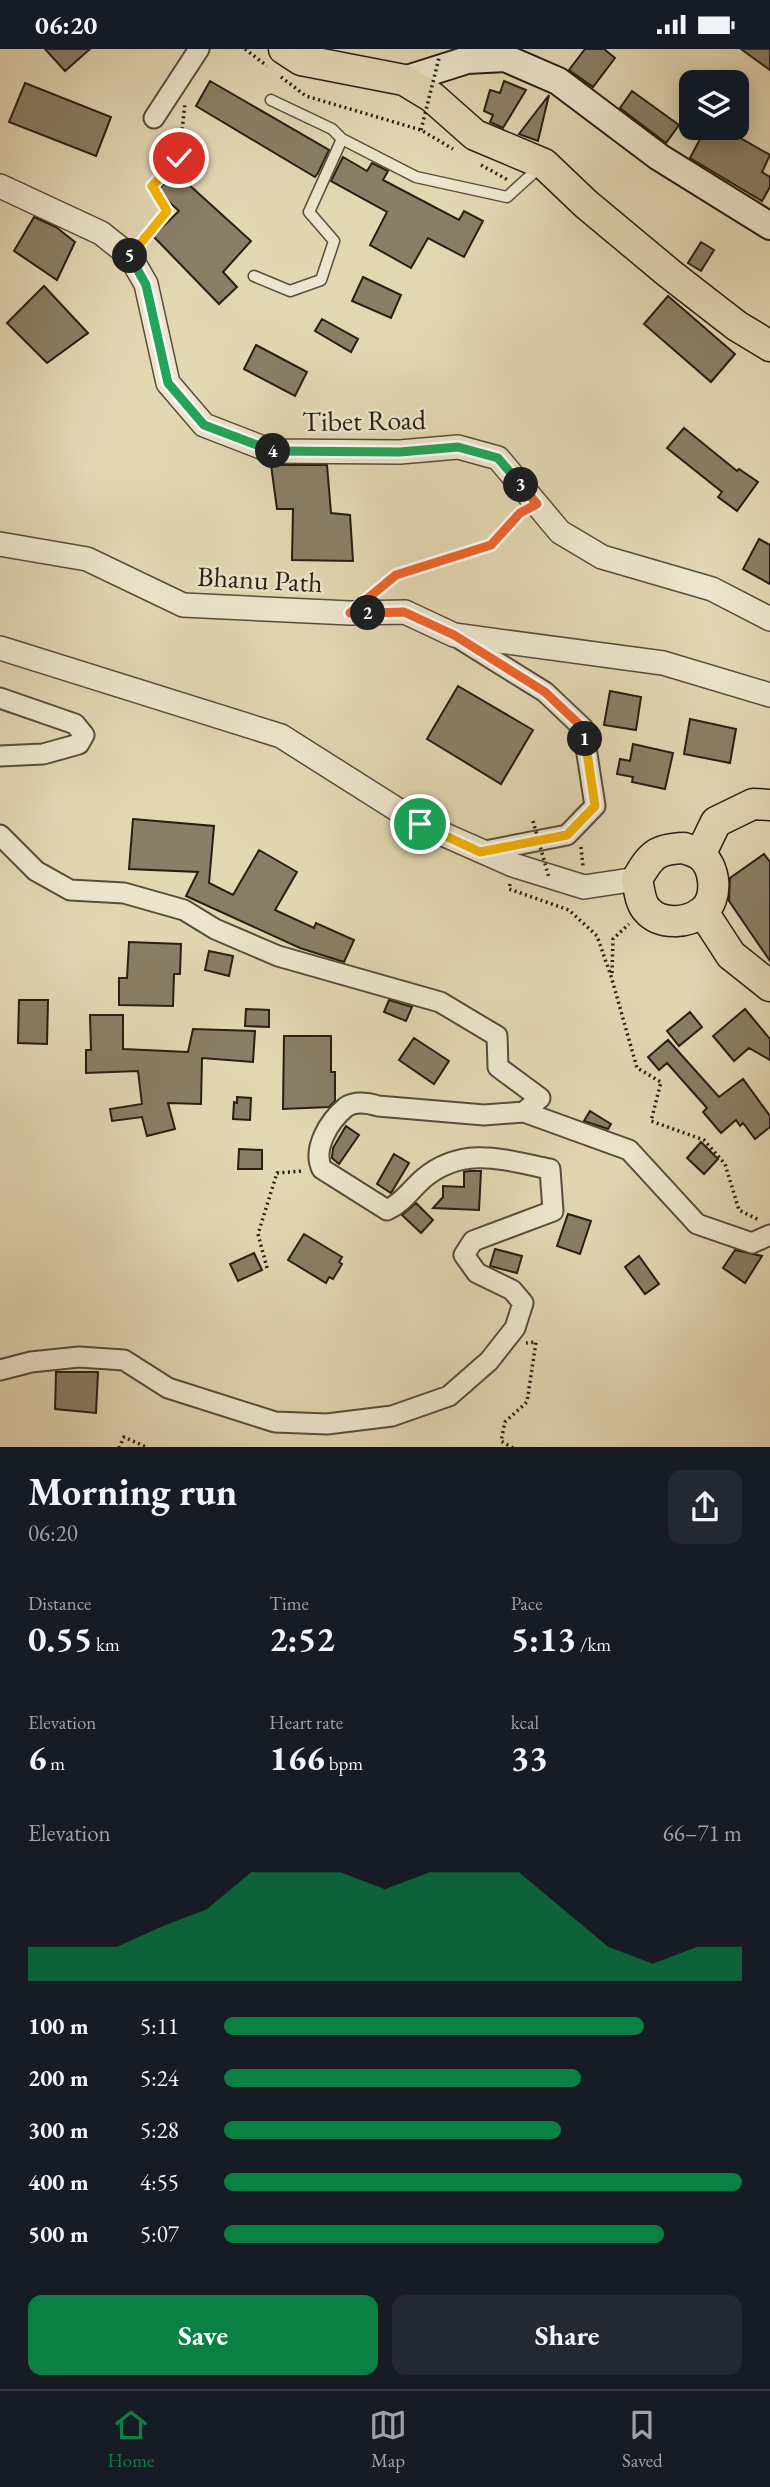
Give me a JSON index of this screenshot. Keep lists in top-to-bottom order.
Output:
{
  "streets": {
    "street": ["Tibet Road", "Bhanu Path"]
  },
  "page": {
    "status": "06:20",
    "pins": [
      "5",
      "4",
      "3",
      "2",
      "1"
    ],
    "heading": ["Morning run", "06:20"],
    "stats": [
      ["Distance", "0.55 km"],
      ["Time", "2:52"],
      ["Pace", "5:13 /km"],
      ["Elevation", "6 m"],
      ["Heart rate", "166 bpm"],
      ["kcal", "33"]
    ],
    "chart": ["Elevation", "66–71 m"],
    "list": [
      {
        "name": "100 m",
        "note": "5:11"
      },
      {
        "name": "200 m",
        "note": "5:24"
      },
      {
        "name": "300 m",
        "note": "5:28"
      },
      {
        "name": "400 m",
        "note": "4:55"
      },
      {
        "name": "500 m",
        "note": "5:07"
      }
    ],
    "buttons": ["Save", "Share"],
    "tabs": ["Home", "Map", "Saved"]
  }
}
